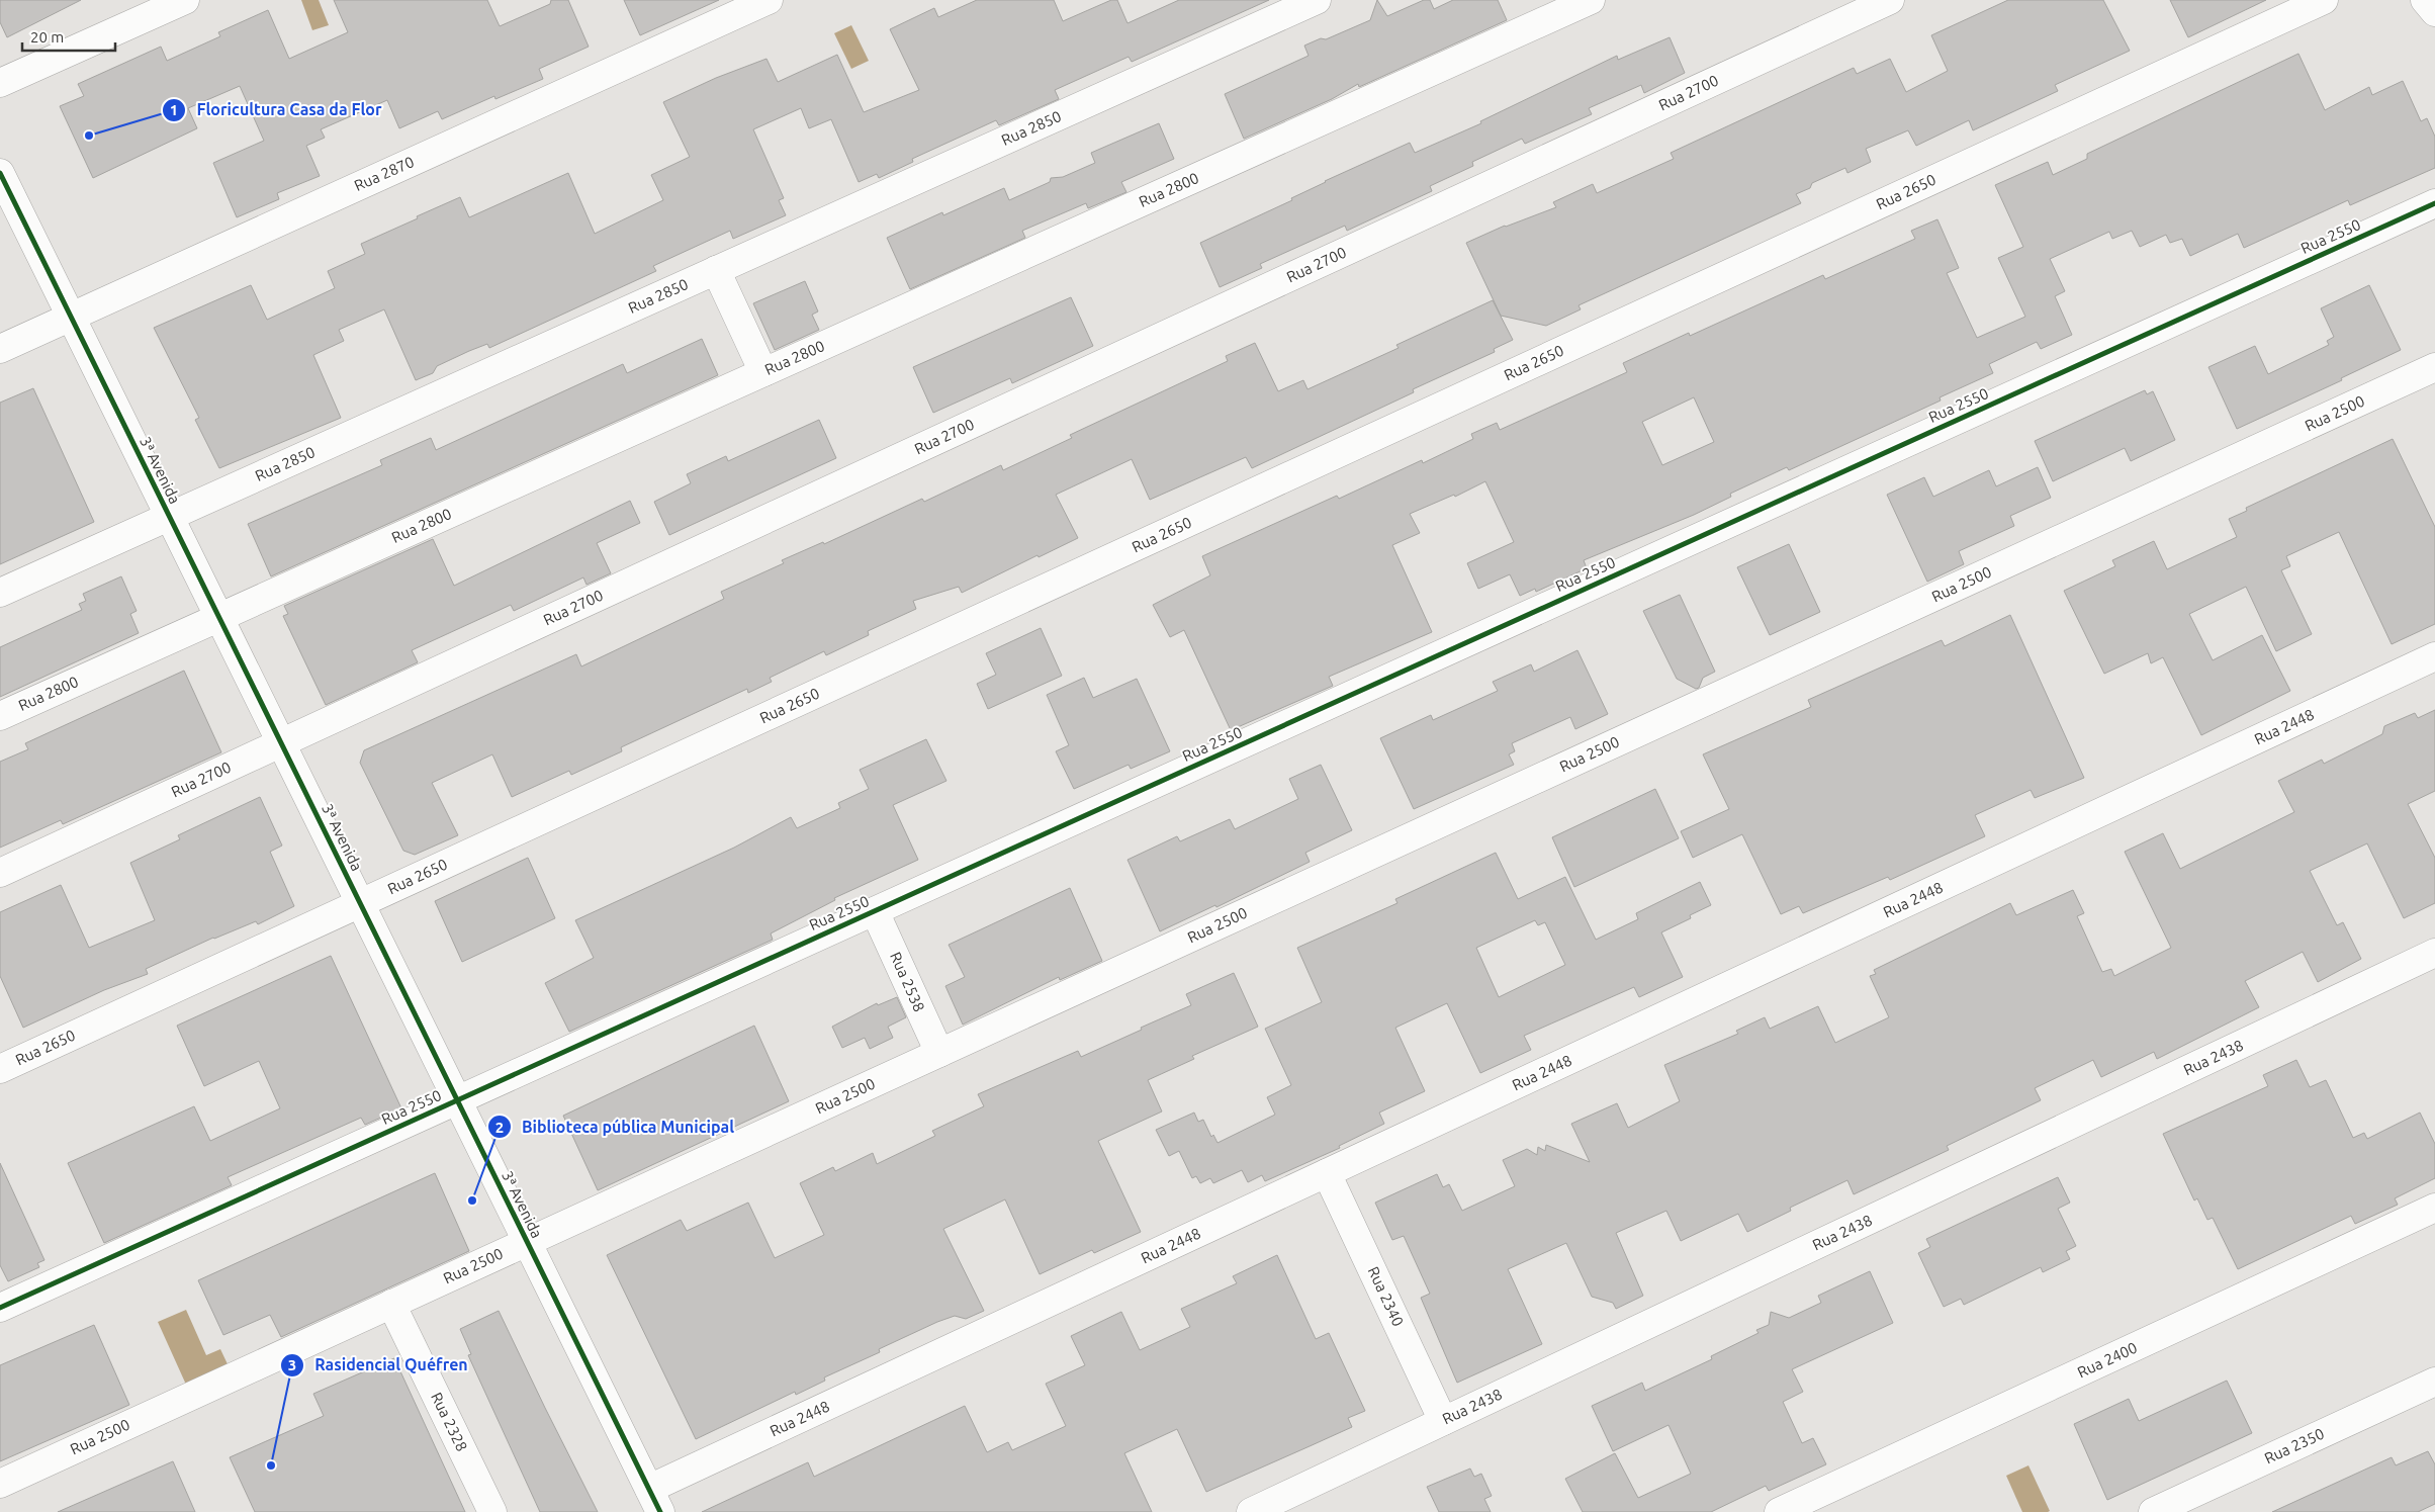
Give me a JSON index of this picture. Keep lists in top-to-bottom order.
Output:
{
  "streets": {
    "street": [
      "Rua 2700",
      "Rua 2850",
      "Rua 2870",
      "Rua 2800",
      "Rua 2650",
      "Rua 2550",
      "Rua 2500",
      "3ª Avenida",
      "Rua 2448",
      "Rua 2538",
      "Rua 2438",
      "Rua 2340",
      "Rua 2400",
      "Rua 2328",
      "Rua 2350"
    ]
  },
  "crossings": [
    ["Rua 2700", "3ª Avenida"],
    ["Rua 2850", "3ª Avenida"],
    ["Rua 2870", "3ª Avenida"],
    ["Rua 2800", "3ª Avenida"],
    ["Rua 2650", "3ª Avenida"],
    ["Rua 2550", "3ª Avenida"],
    ["Rua 2550", "Rua 2538"],
    ["Rua 2500", "3ª Avenida"],
    ["Rua 2500", "Rua 2538"],
    ["Rua 2500", "Rua 2328"],
    ["3ª Avenida", "Rua 2448"],
    ["Rua 2448", "Rua 2340"],
    ["Rua 2438", "Rua 2340"]
  ],
  "places": ["Floricultura Casa da Flor", "Biblioteca pública Municipal", "Rasidencial Quéfren"],
  "scale_bar": "20 m"
}
